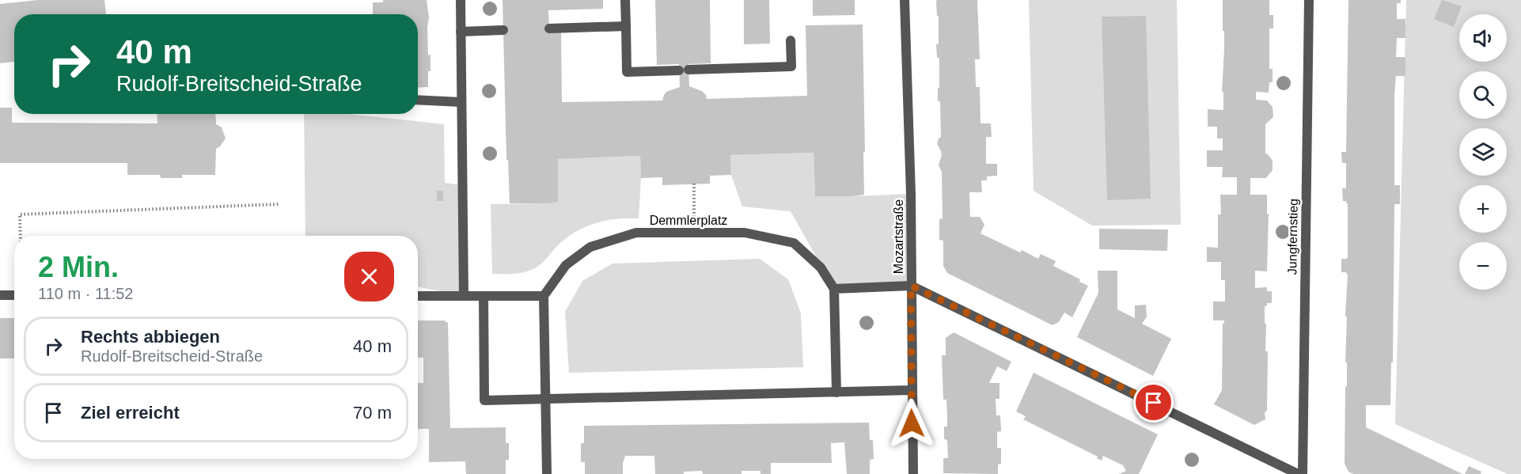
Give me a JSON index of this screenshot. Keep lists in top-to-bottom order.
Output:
{
  "streets": {
    "street": ["Demmlerplatz", "Mozartstraße", "Jungfernstieg"]
  },
  "page": {
    "map_buttons": ["+", "−"],
    "turn": ["40 m", "Rudolf-Breitscheid-Straße"],
    "heading": ["2 Min.", "110 m · 11:52"],
    "list": [
      {
        "name": "Rechts abbiegen",
        "note": "Rudolf-Breitscheid-Straße",
        "value": "40 m"
      },
      {
        "name": "Ziel erreicht",
        "value": "70 m"
      }
    ]
  }
}
